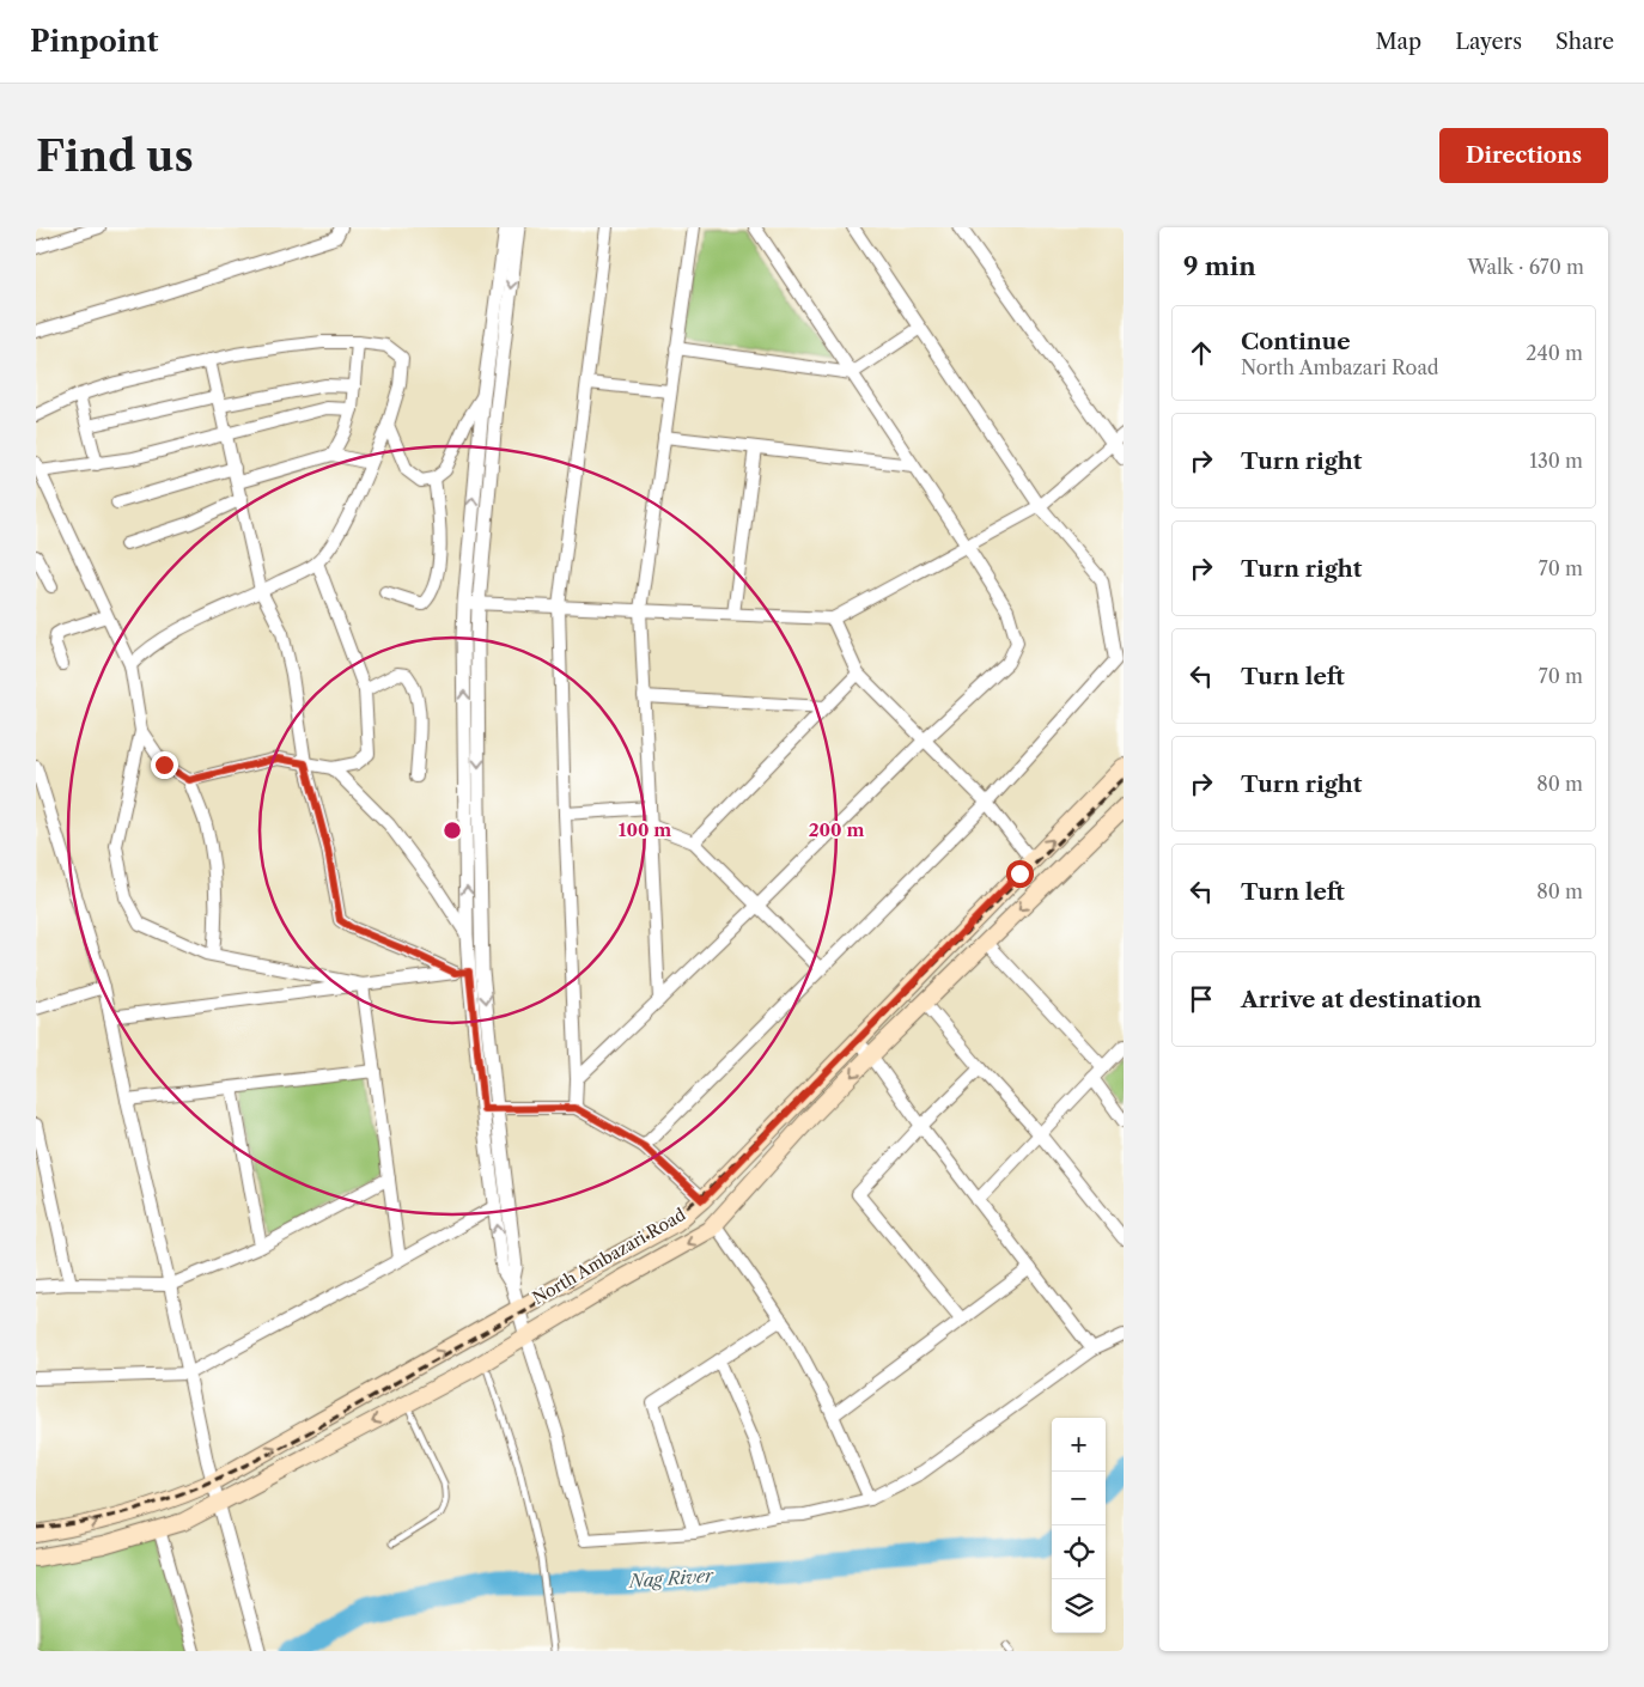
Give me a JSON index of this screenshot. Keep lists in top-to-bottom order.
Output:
{
  "streets": {
    "main road": ["North Ambazari Road"]
  },
  "water": ["Nag River"],
  "page": {
    "header": "Pinpoint",
    "nav": ["Map", "Layers", "Share"],
    "buttons": "Directions",
    "title": "Find us",
    "heading": ["9 min", "Walk · 670 m"],
    "list": [
      ["Continue", "North Ambazari Road", "240 m"],
      ["Turn right", "130 m"],
      ["Turn right", "70 m"],
      ["Turn left", "70 m"],
      ["Turn right", "80 m"],
      ["Turn left", "80 m"],
      "Arrive at destination"
    ],
    "map_buttons": ["+", "−"]
  },
  "rings": ["100 m", "200 m"]
}
